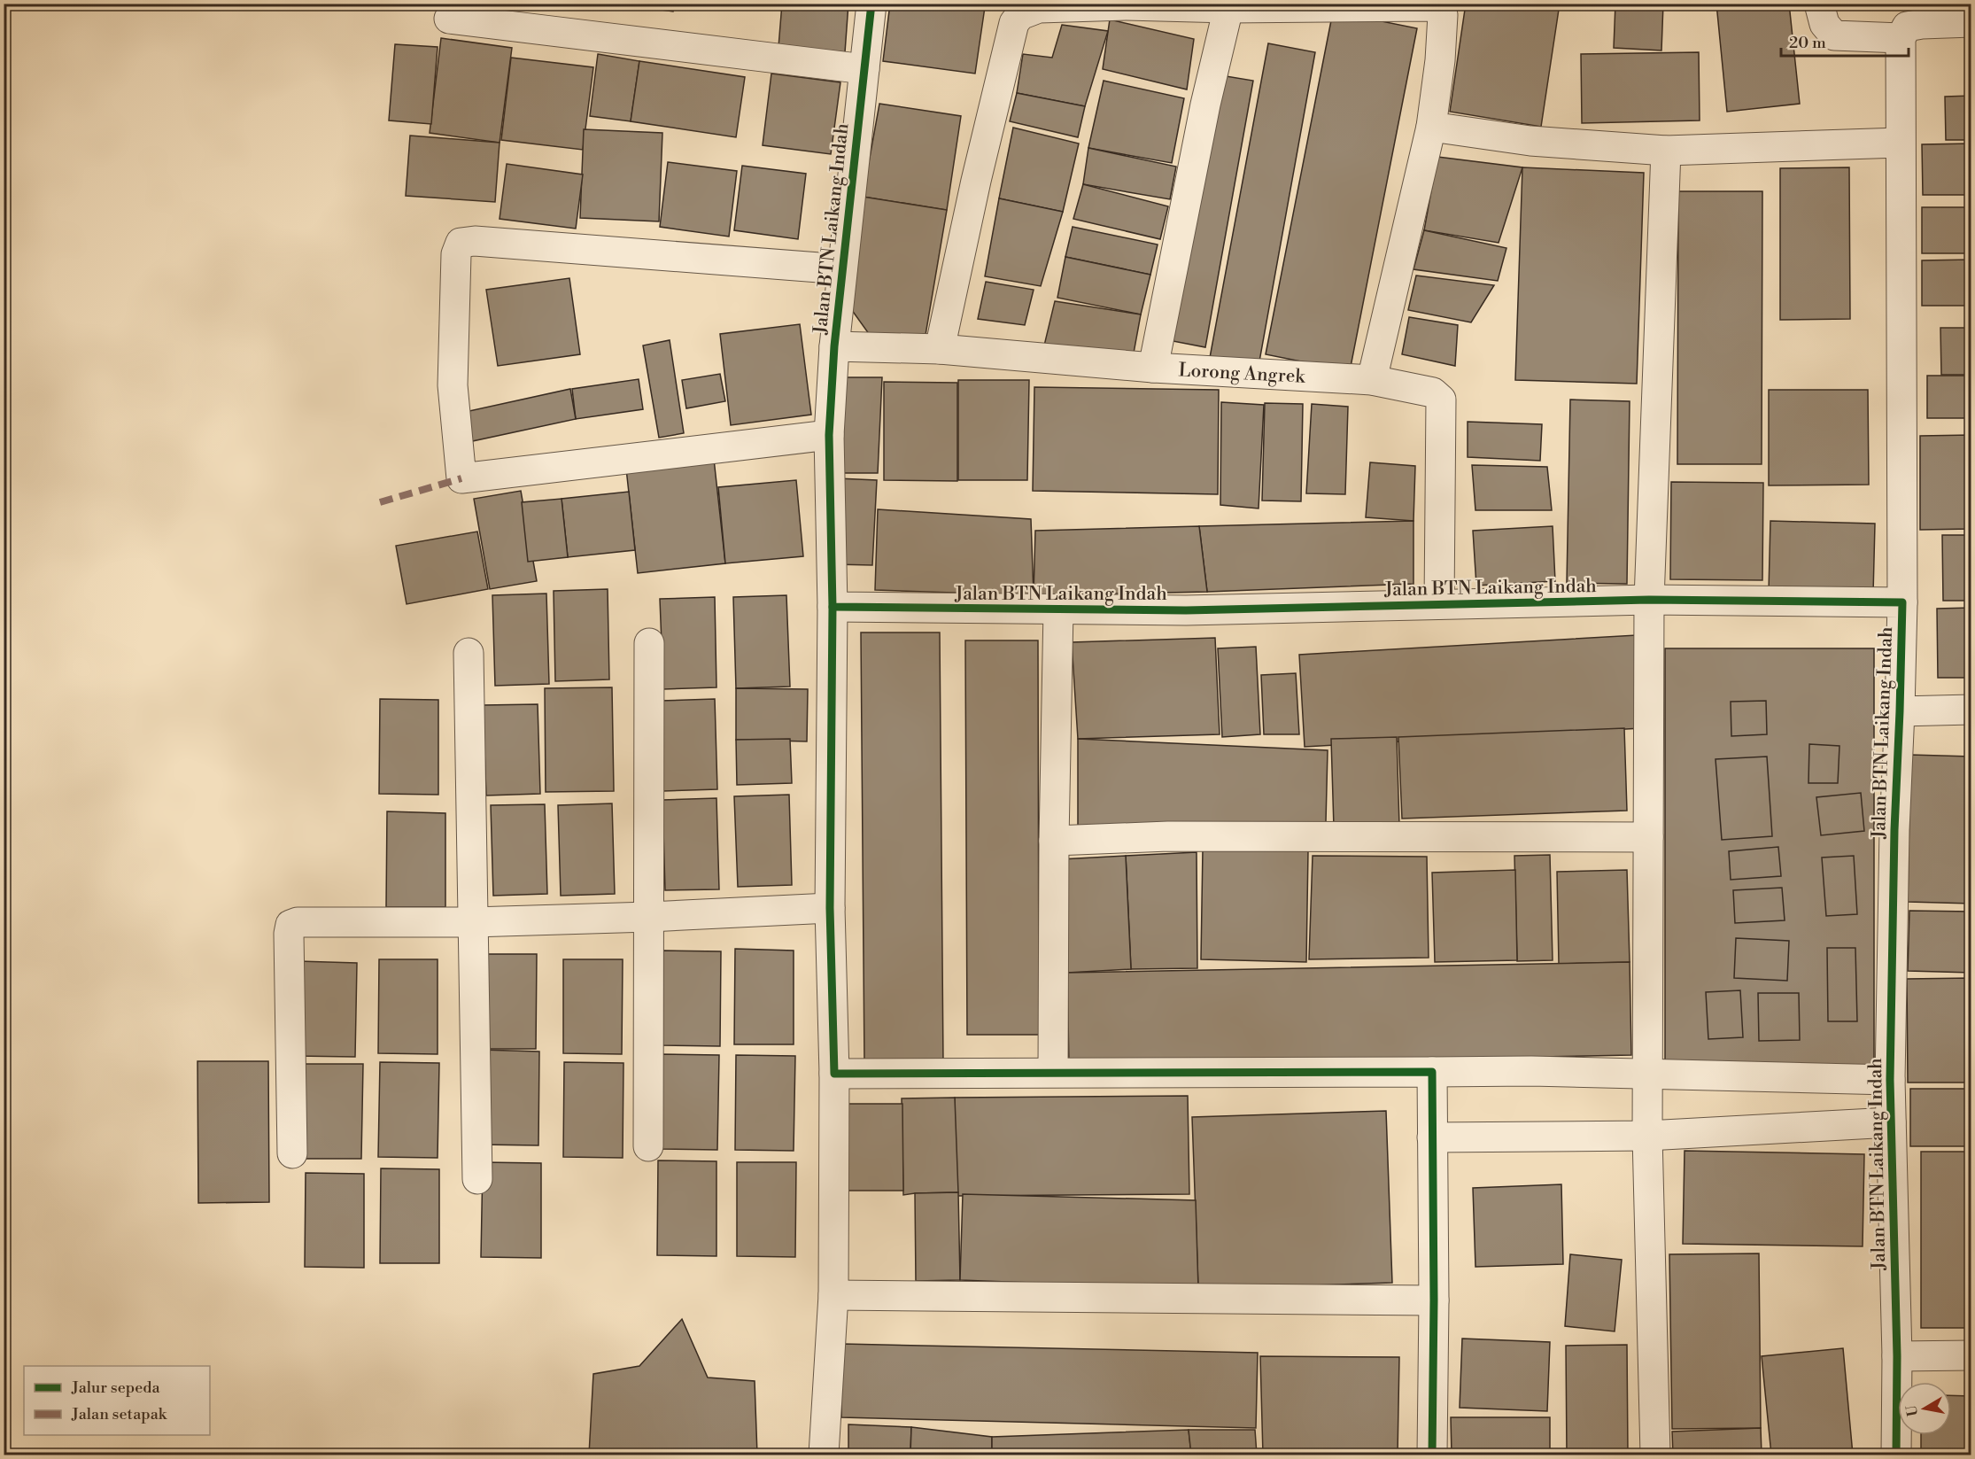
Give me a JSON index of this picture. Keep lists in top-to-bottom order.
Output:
{
  "streets": {
    "street": ["Jalan BTN Laikang Indah", "Lorong Angrek"]
  },
  "crossings": [
    ["Jalan BTN Laikang Indah", "Lorong Angrek"]
  ],
  "legend": ["Jalur sepeda", "Jalan setapak"],
  "scale_bar": "20 m",
  "north": "left"
}
